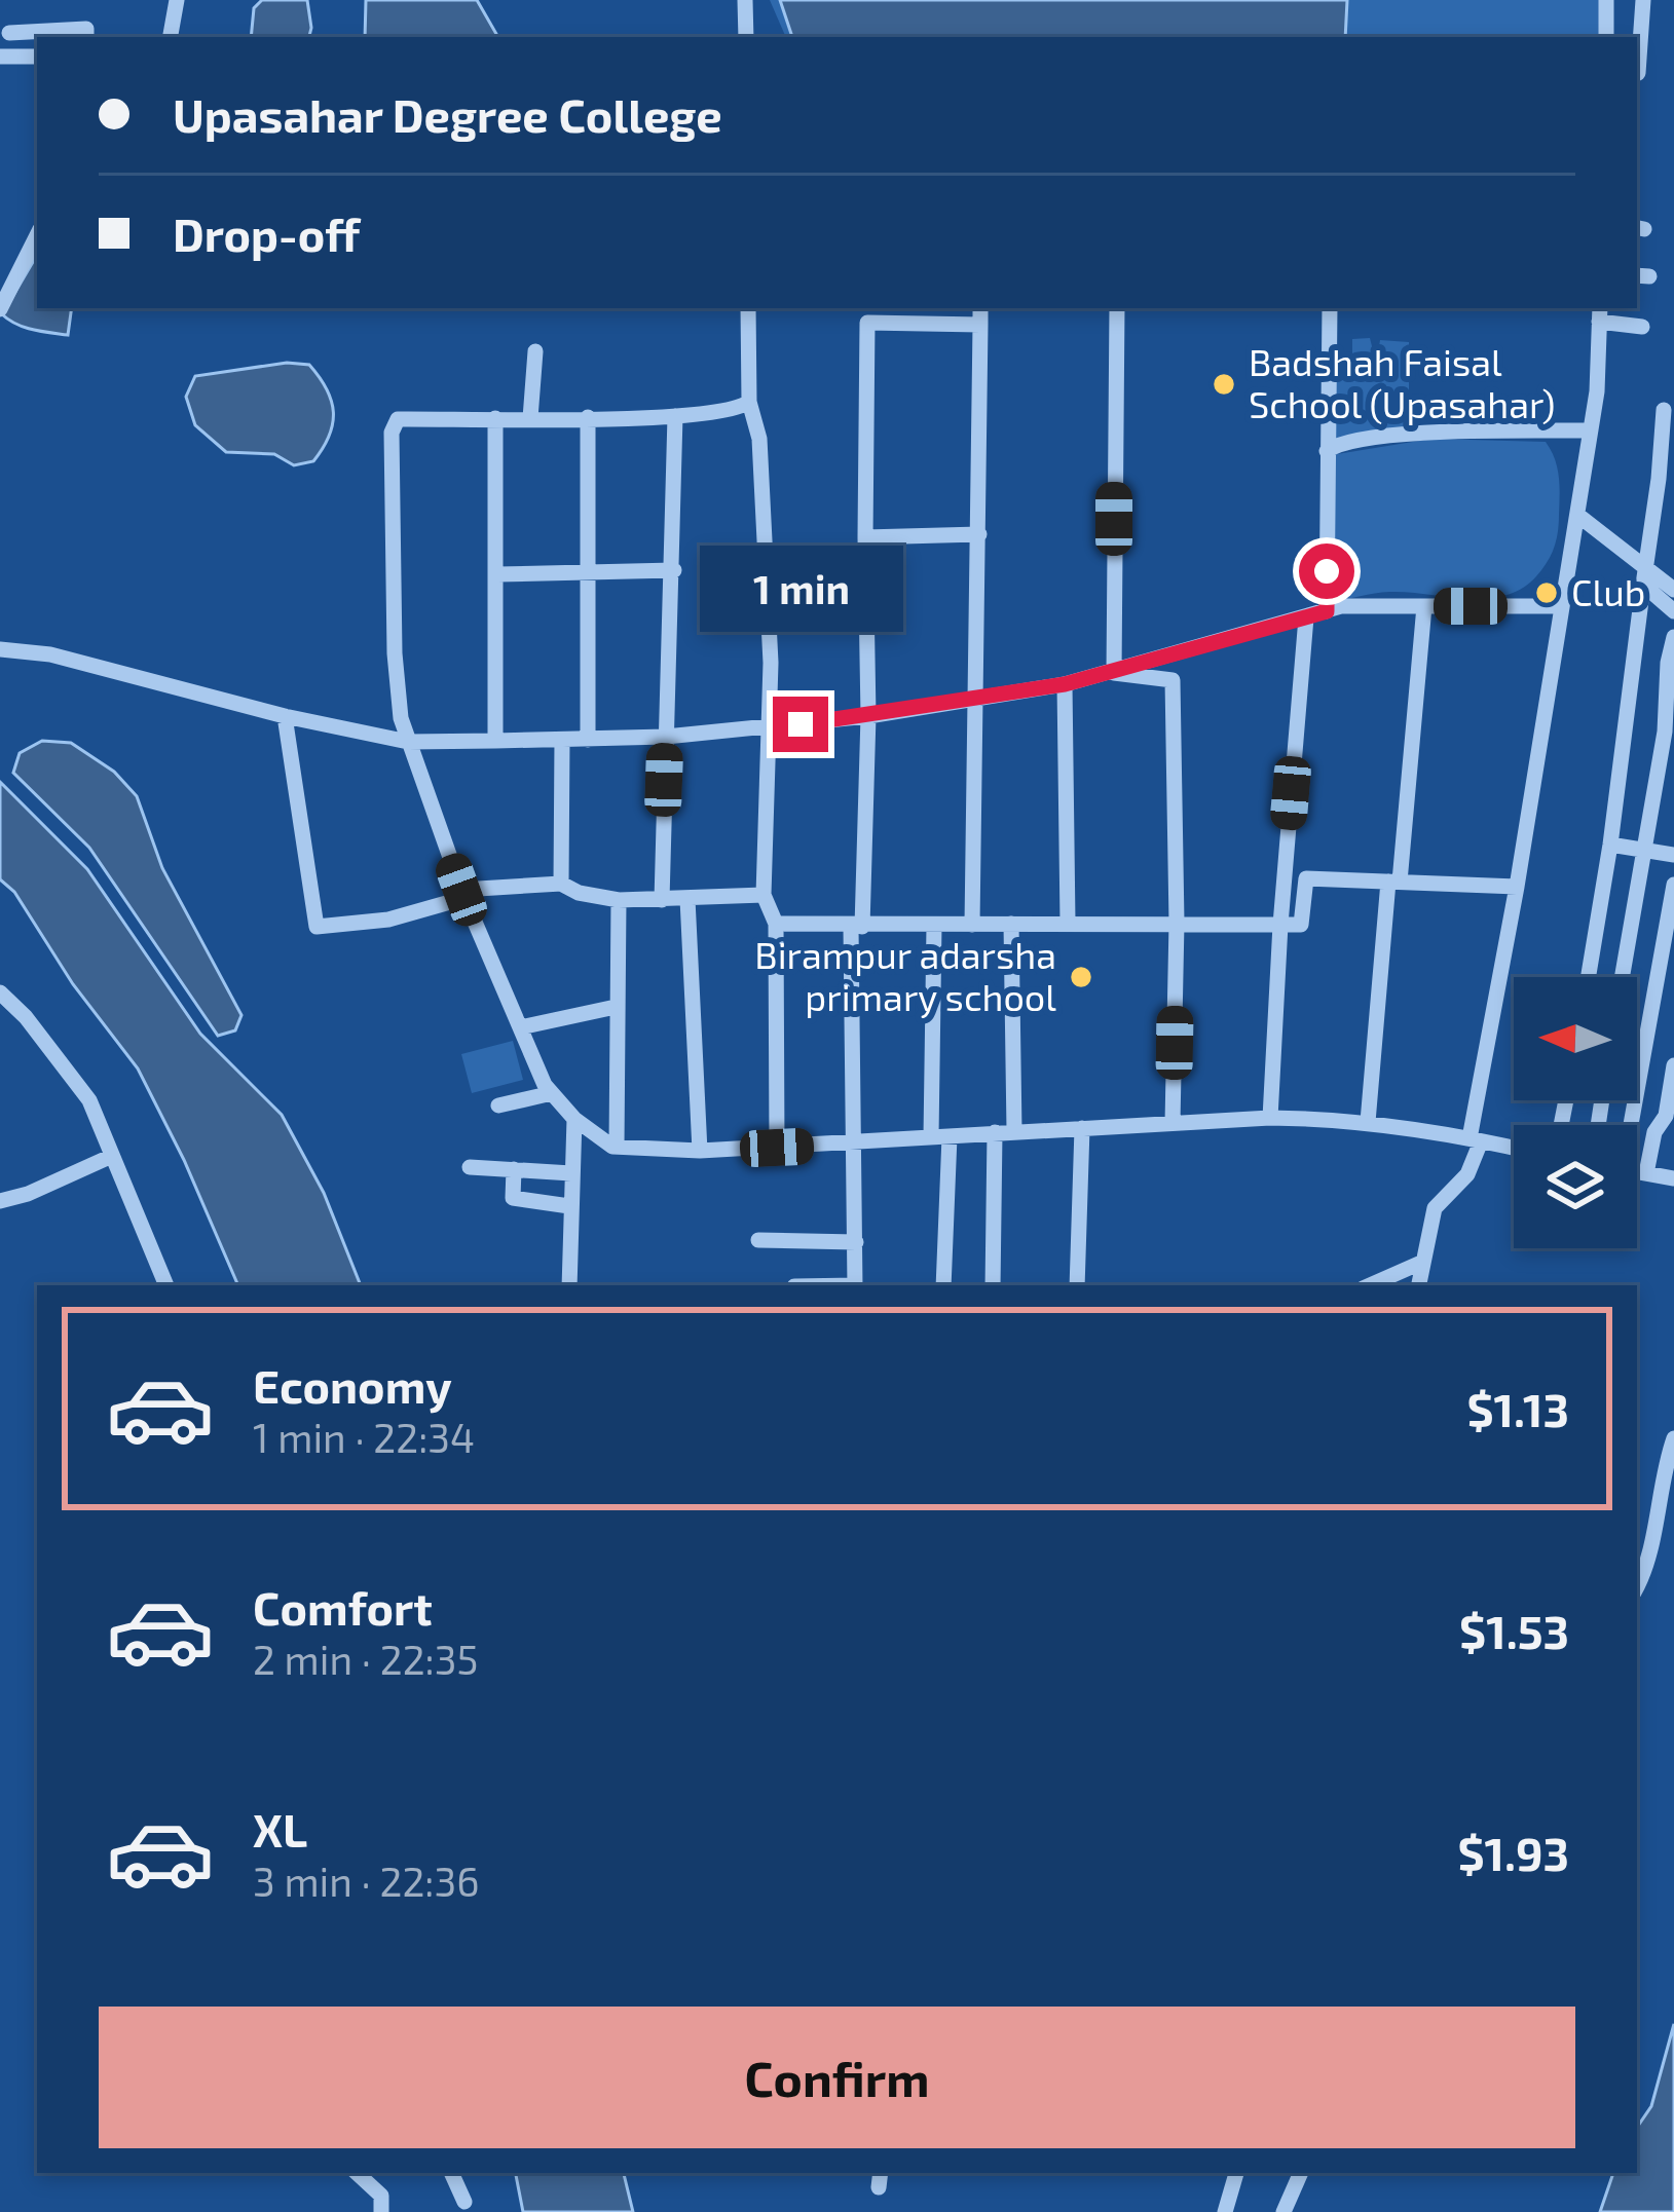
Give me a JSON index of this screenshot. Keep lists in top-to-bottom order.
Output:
{
  "places": ["Badshah Faisal School (Upasahar)", "Club", "Birampur adarsha primary school"],
  "north": "left",
  "page": {
    "banner": ["Upasahar Degree College", "Drop-off"],
    "bubble": "1 min",
    "list": [
      {
        "name": "Economy",
        "note": "1 min · 22:34",
        "value": "$1.13"
      },
      {
        "name": "Comfort",
        "note": "2 min · 22:35",
        "value": "$1.53"
      },
      {
        "name": "XL",
        "note": "3 min · 22:36",
        "value": "$1.93"
      }
    ],
    "buttons": "Confirm"
  }
}
